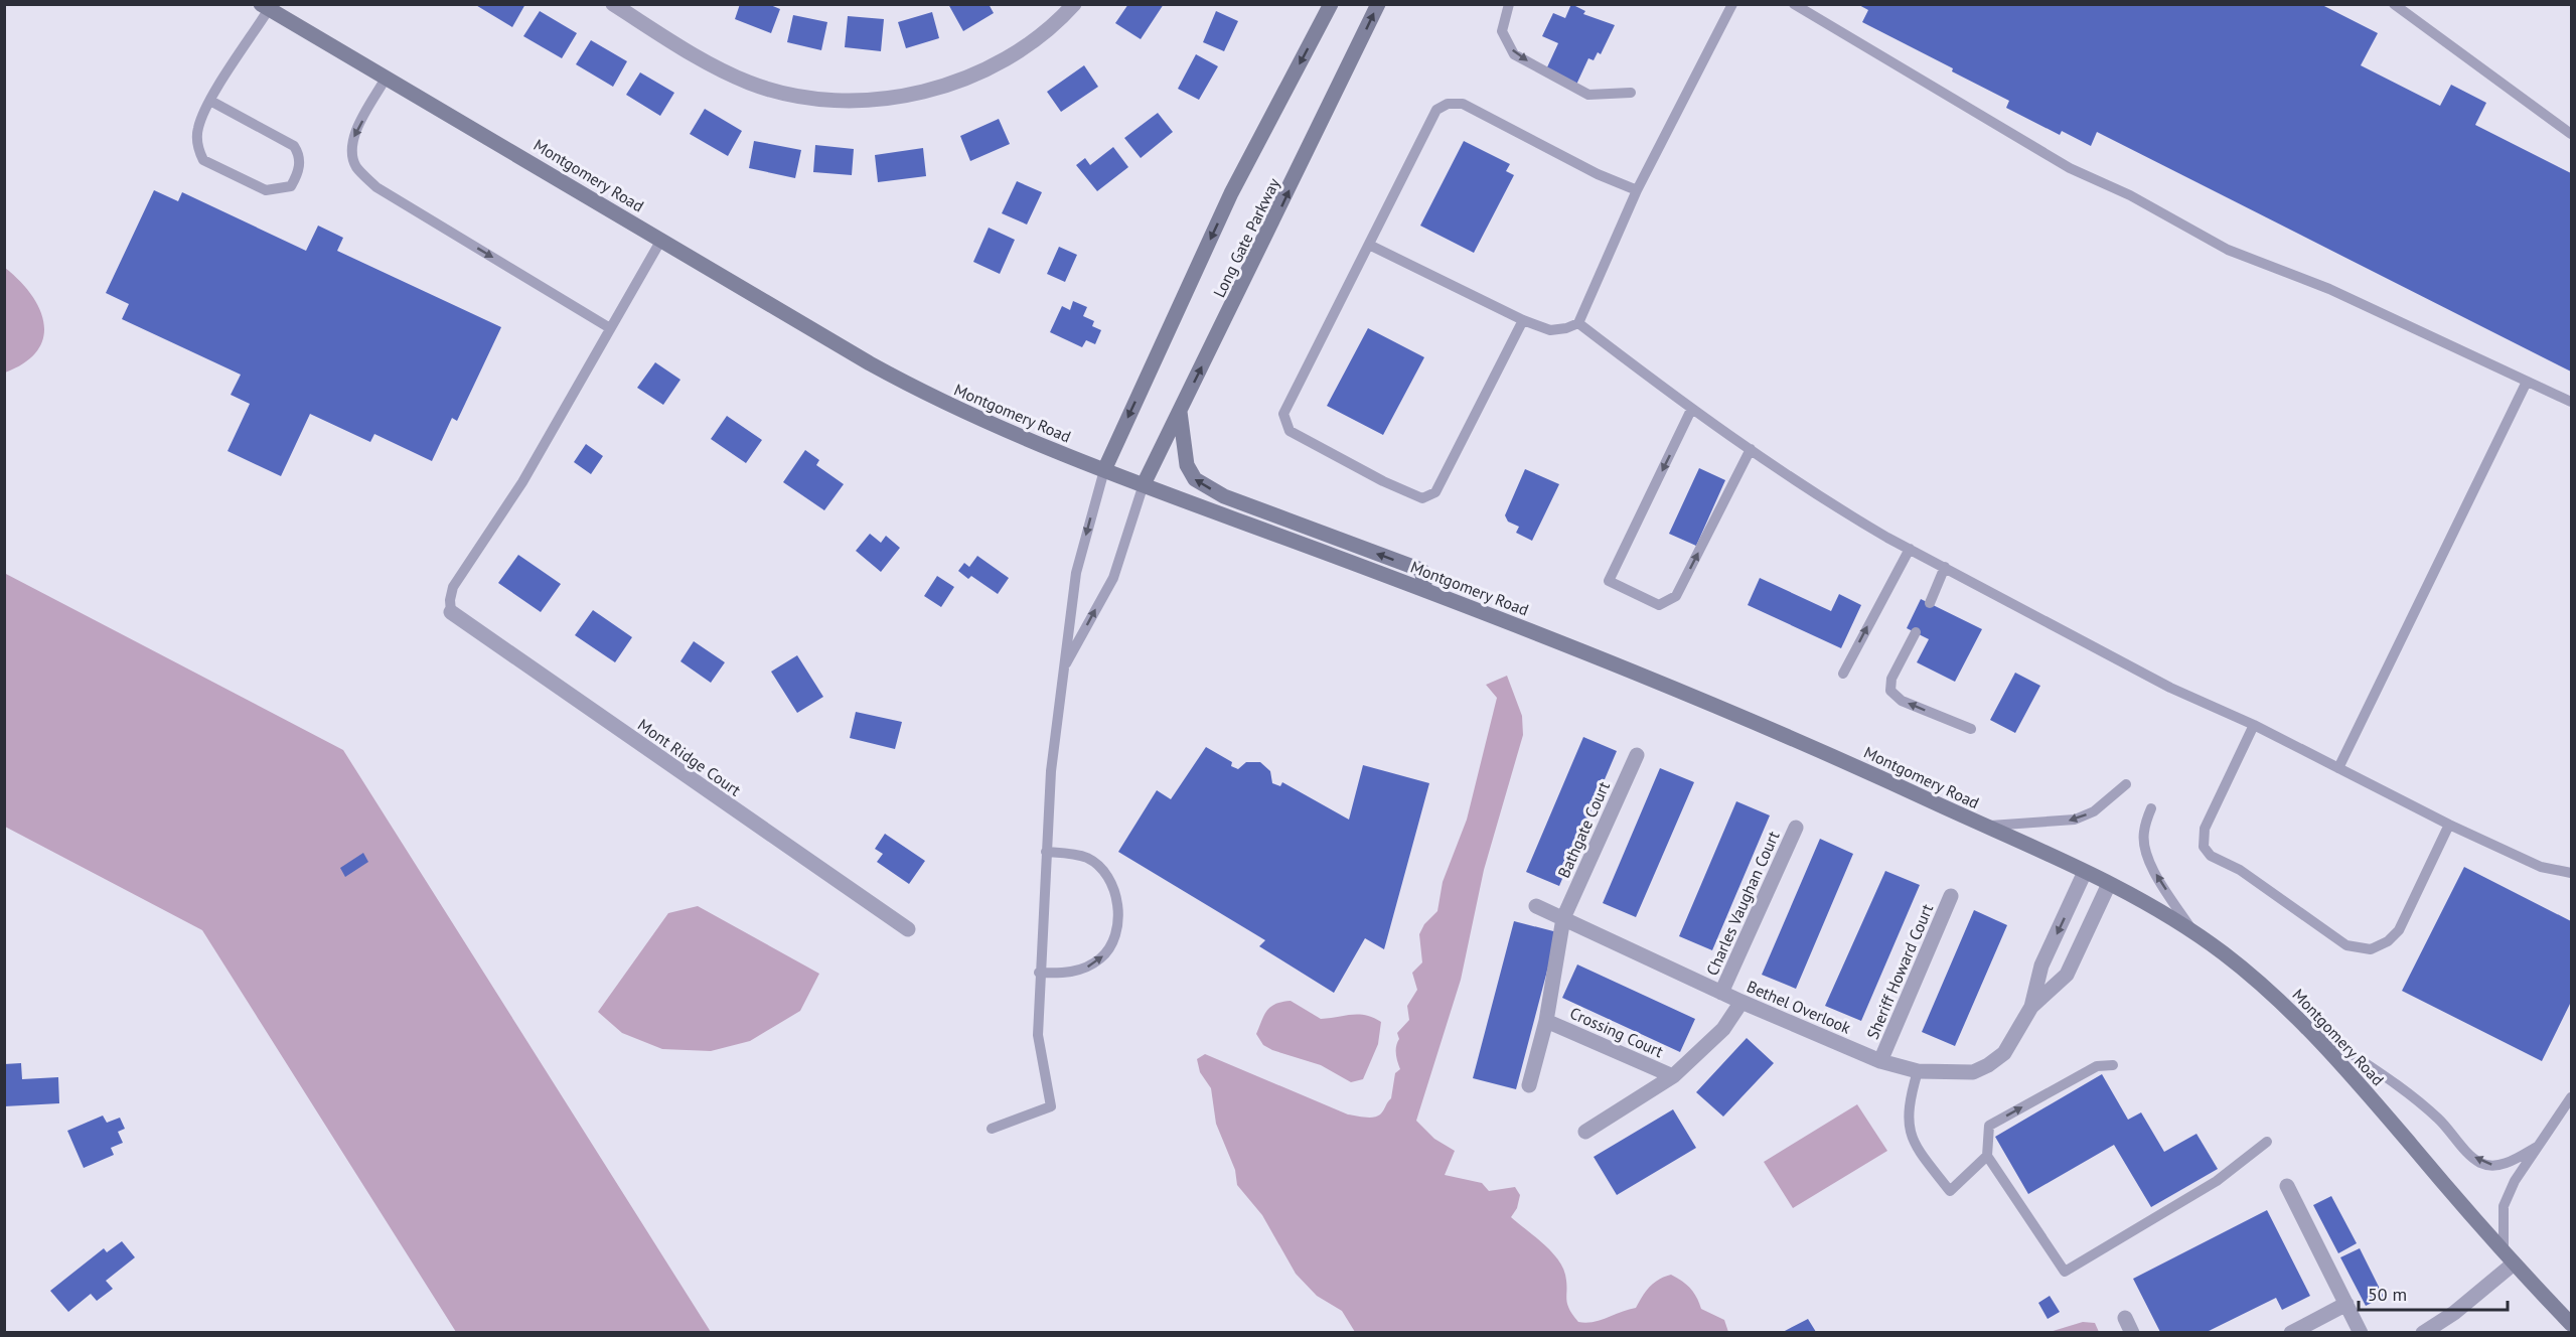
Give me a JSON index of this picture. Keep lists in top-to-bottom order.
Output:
{
  "streets": {
    "main road": ["Montgomery Road", "Long Gate Parkway"],
    "street": [
      "Mont Ridge Court",
      "Bathgate Court",
      "Charles Vaughan Court",
      "Sheriff Howard Court",
      "Bethel Overlook",
      "Crossing Court"
    ]
  },
  "crossings": [
    ["Montgomery Road", "Long Gate Parkway"],
    ["Montgomery Road", "Bethel Overlook"],
    ["Bathgate Court", "Bethel Overlook"],
    ["Bathgate Court", "Crossing Court"],
    ["Charles Vaughan Court", "Bethel Overlook"],
    ["Sheriff Howard Court", "Bethel Overlook"],
    ["Bethel Overlook", "Crossing Court"]
  ],
  "scale_bar": "50 m"
}
